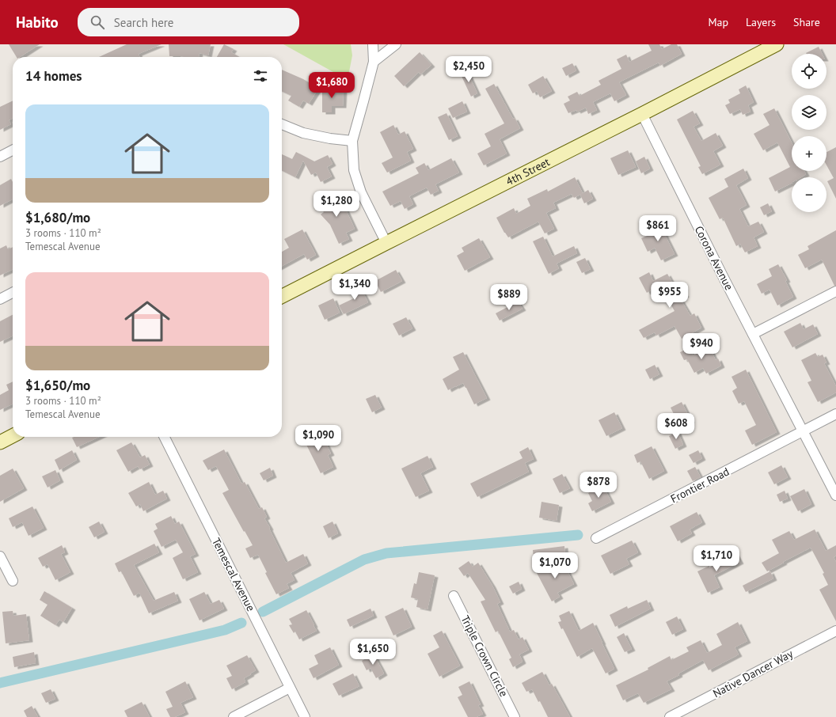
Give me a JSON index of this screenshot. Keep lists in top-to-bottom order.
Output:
{
  "streets": {
    "street": [
      "4th Street",
      "Corona Avenue",
      "Frontier Road",
      "Temescal Avenue",
      "Triple Crown Circle",
      "Native Dancer Way"
    ]
  },
  "crossings": [
    ["4th Street", "Corona Avenue"],
    ["Corona Avenue", "Frontier Road"]
  ],
  "page": {
    "header": "Habito",
    "search": "Search here",
    "nav": ["Map", "Layers", "Share"],
    "map_buttons": ["+", "−"],
    "price": [
      "$2,450",
      "$1,680",
      "$1,280",
      "$861",
      "$1,340",
      "$955",
      "$889",
      "$940",
      "$608",
      "$1,090",
      "$878",
      "$1,710",
      "$1,070",
      "$1,650"
    ],
    "heading": "14 homes",
    "list": [
      {
        "name": "$1,680/mo",
        "note": "3 rooms · 110 m² · Temescal Avenue"
      },
      {
        "name": "$1,650/mo",
        "note": "3 rooms · 110 m² · Temescal Avenue"
      }
    ]
  }
}
